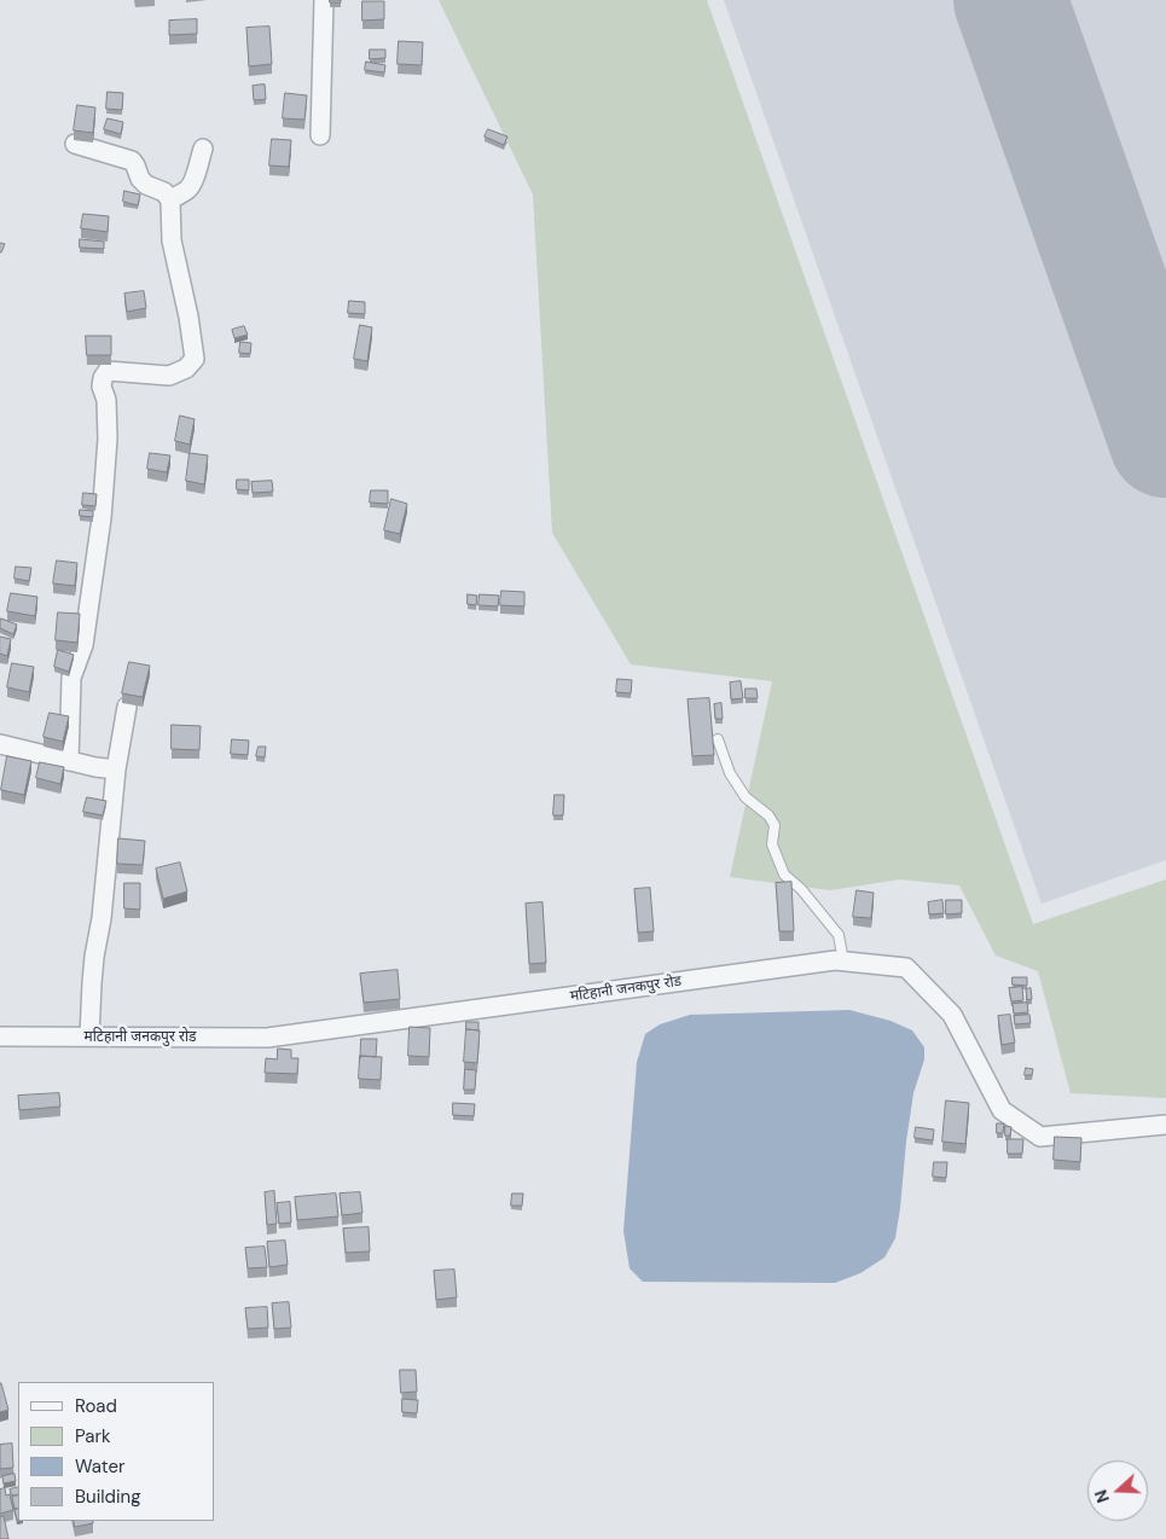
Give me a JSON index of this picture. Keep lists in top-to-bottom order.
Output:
{
  "streets": {
    "street": ["मटिहानी जनकपुर रोड"]
  },
  "legend": [
    "Road",
    "Park",
    "Water",
    "Building"
  ],
  "north": "left"
}
